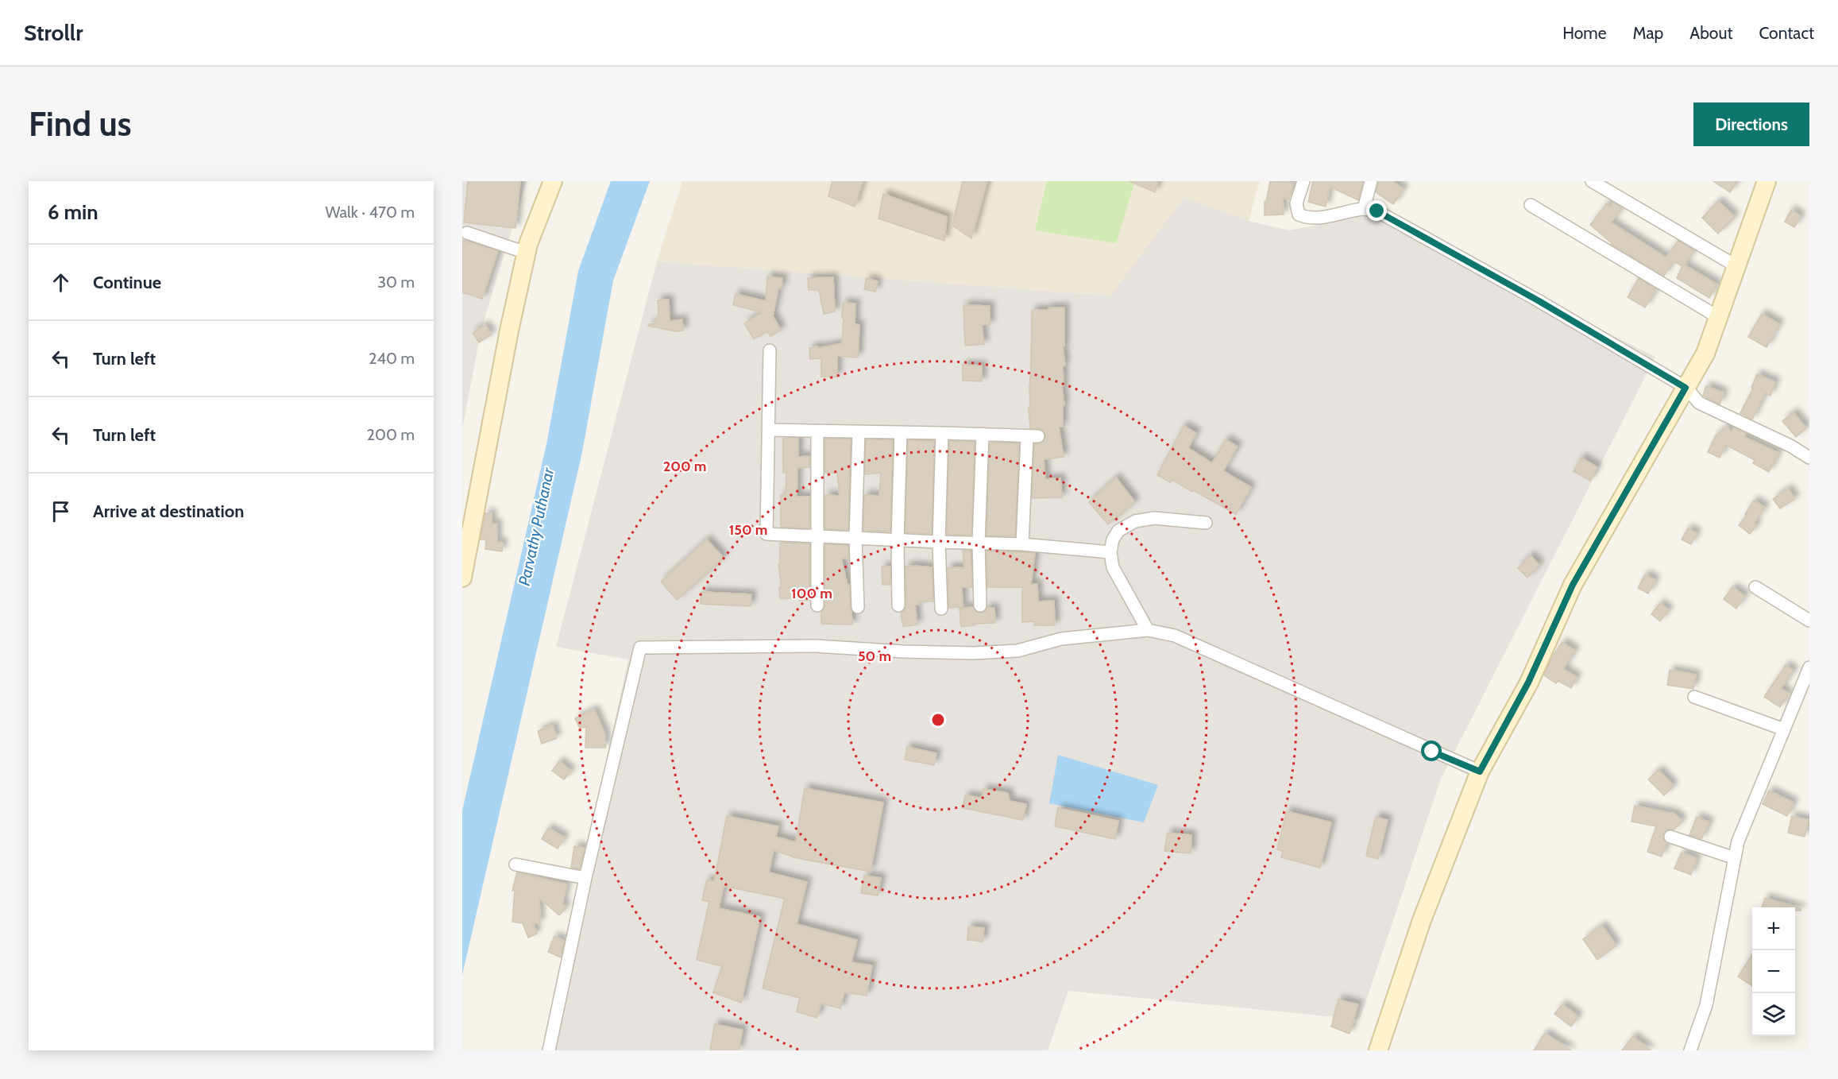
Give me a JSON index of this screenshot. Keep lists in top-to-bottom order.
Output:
{
  "water": ["Parvathy Puthanar"],
  "page": {
    "header": "Strollr",
    "nav": [
      "Home",
      "Map",
      "About",
      "Contact"
    ],
    "buttons": "Directions",
    "title": "Find us",
    "heading": ["6 min", "Walk · 470 m"],
    "list": [
      ["Continue", "30 m"],
      ["Turn left", "240 m"],
      ["Turn left", "200 m"],
      "Arrive at destination"
    ],
    "map_buttons": ["+", "−"]
  },
  "rings": [
    "200 m",
    "150 m",
    "100 m",
    "50 m"
  ]
}
